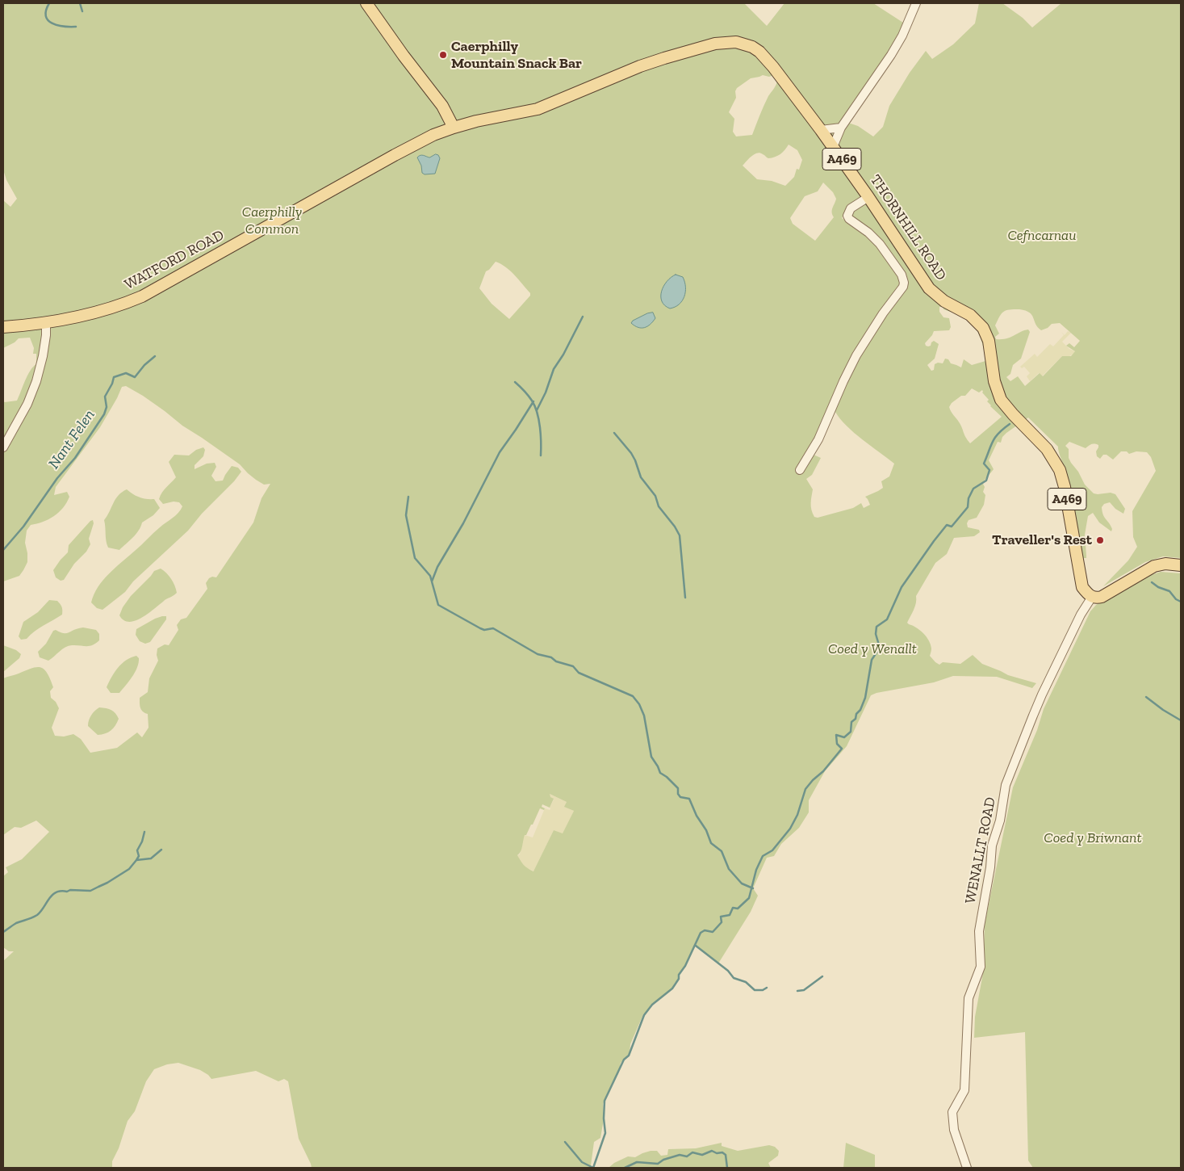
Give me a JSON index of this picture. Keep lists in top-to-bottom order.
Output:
{
  "streets": {
    "main road": ["A469", "THORNHILL ROAD", "WATFORD ROAD"],
    "street": ["WENALLT ROAD"]
  },
  "crossings": [
    ["THORNHILL ROAD", "WATFORD ROAD"],
    ["THORNHILL ROAD", "WENALLT ROAD"]
  ],
  "water": ["Nant Felen"],
  "parks": [
    "Caerphilly Common",
    "Cefncarnau",
    "Coed y Wenallt",
    "Coed y Briwnant"
  ],
  "places": ["Caerphilly Mountain Snack Bar", "Traveller's Rest"]
}
